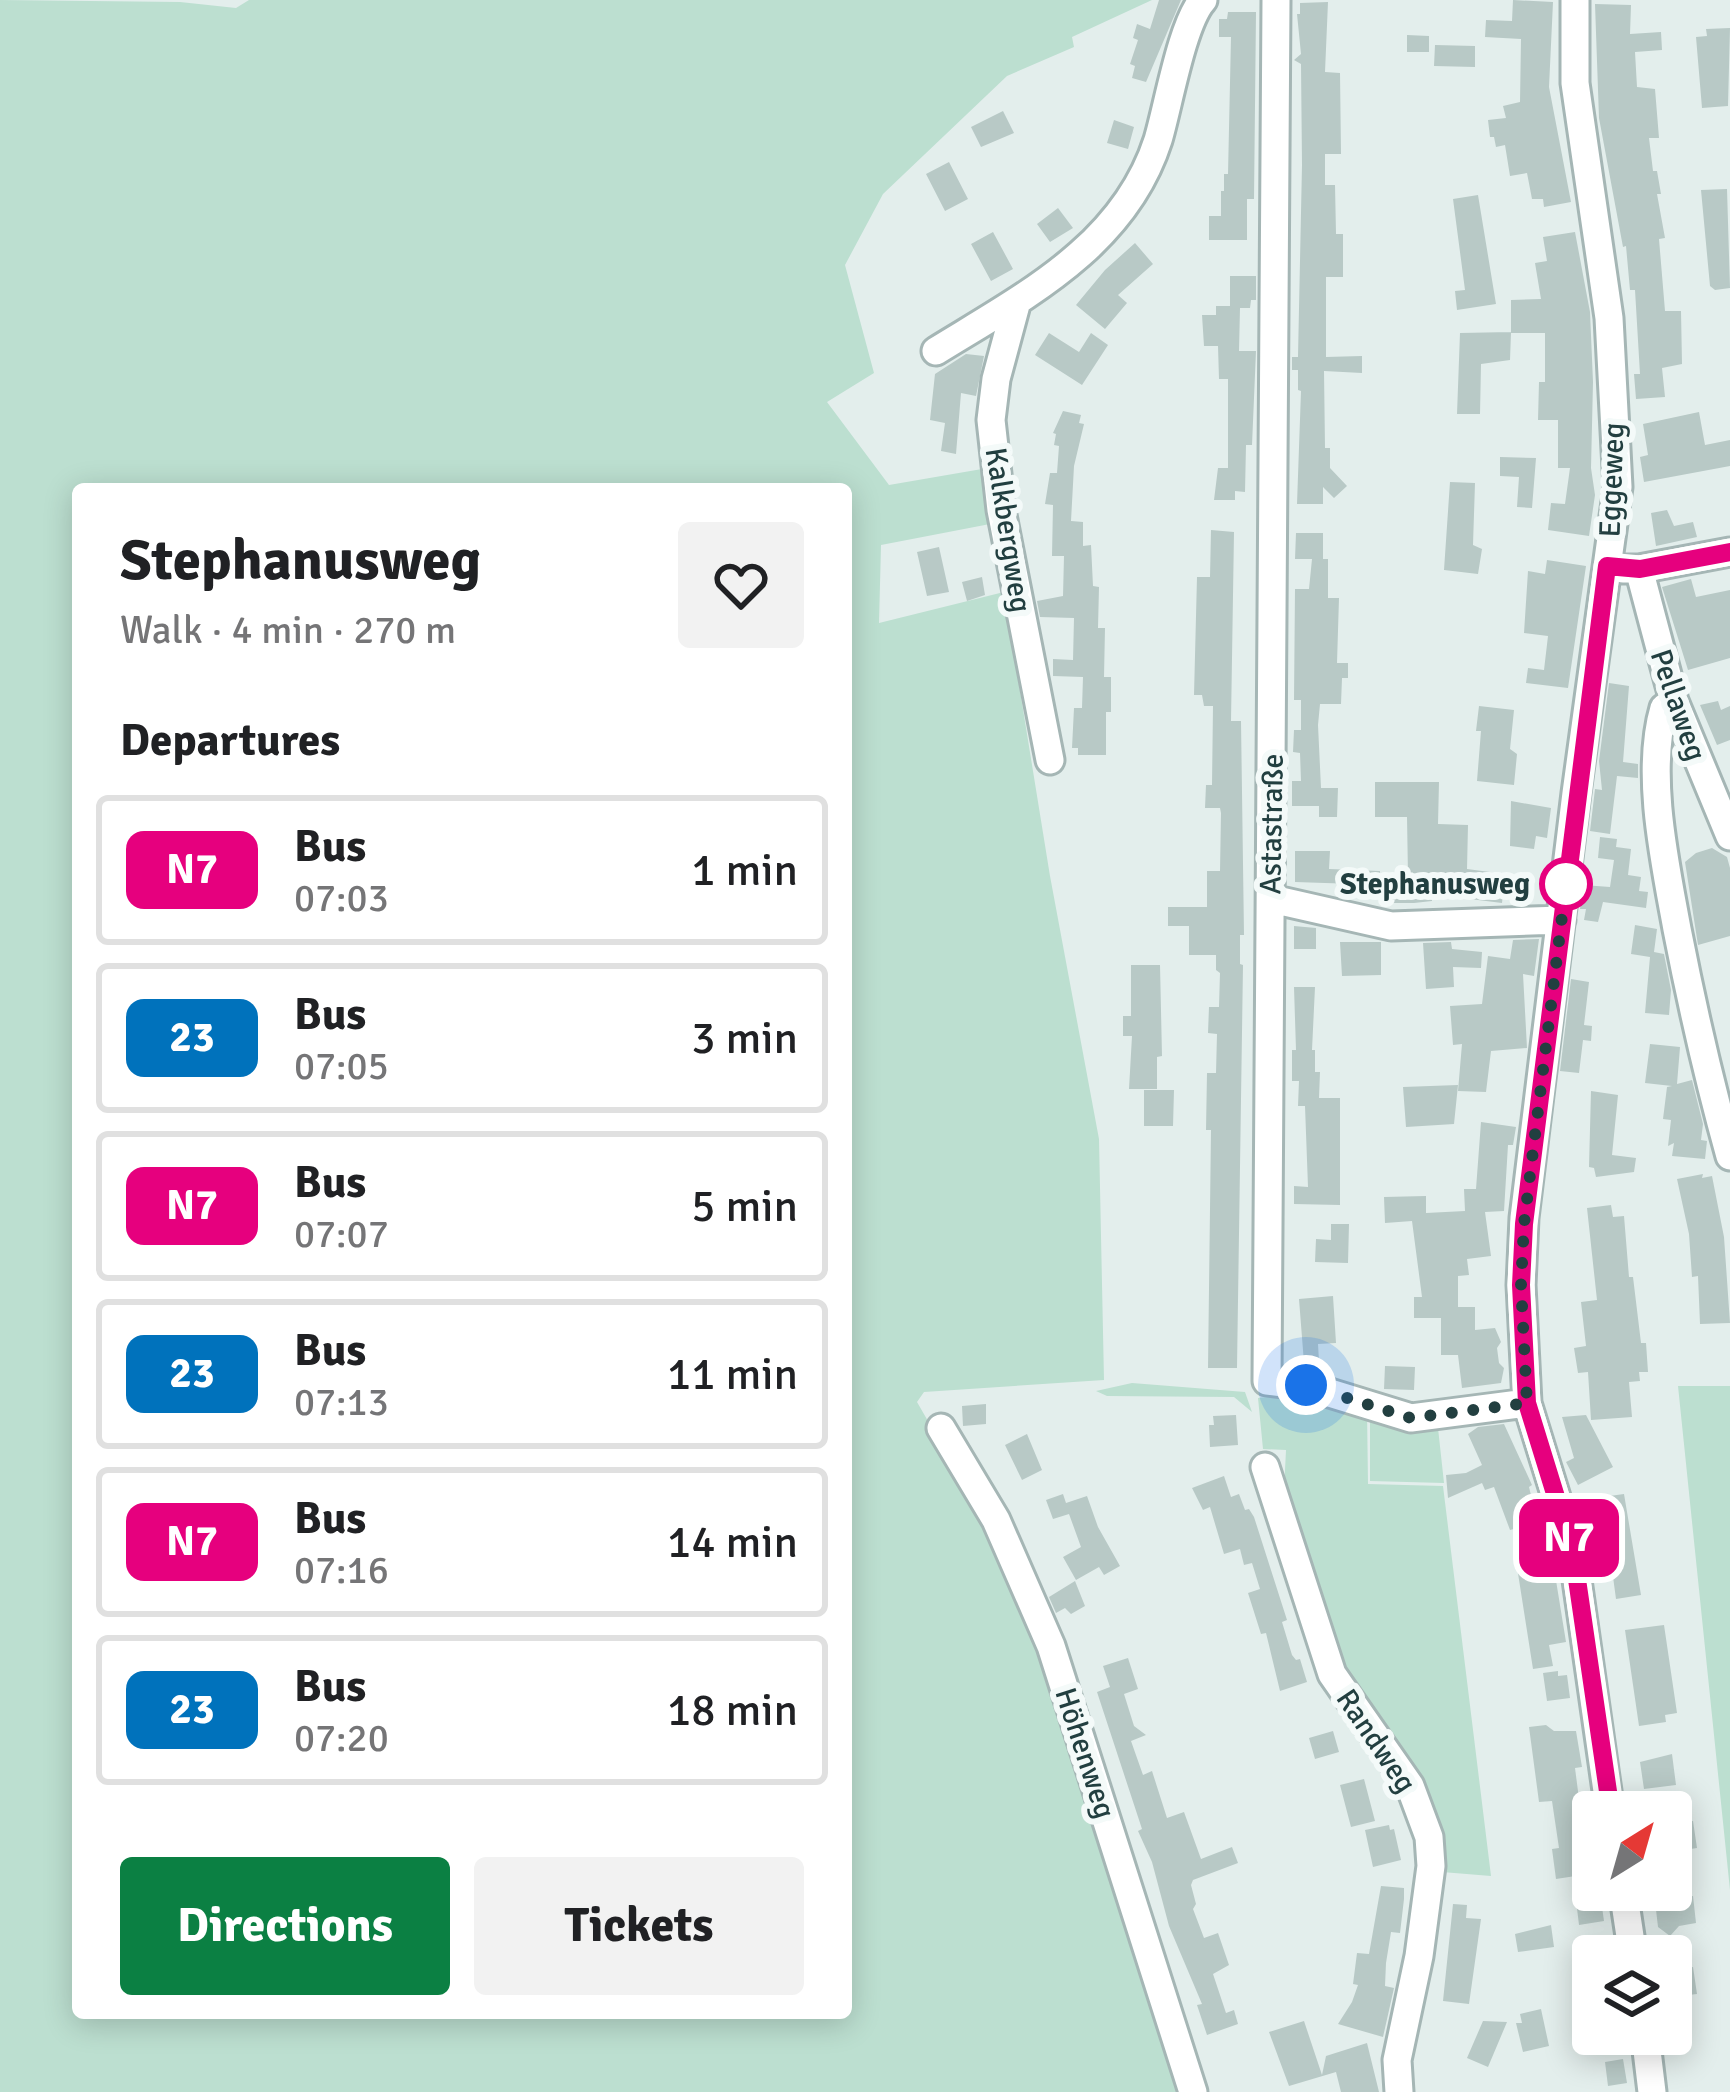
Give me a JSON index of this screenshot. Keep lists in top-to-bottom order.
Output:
{
  "streets": {
    "street": [
      "Eggeweg",
      "Kalkbergweg",
      "Pellaweg",
      "Astastraße",
      "Randweg",
      "Höhenweg"
    ]
  },
  "crossings": [
    ["Eggeweg", "Astastraße"]
  ],
  "places": ["Stephanusweg"],
  "lines": ["bus line N7"],
  "north": "top right",
  "page": {
    "on_map": "N7",
    "heading": [
      ["Stephanusweg", "Walk · 4 min · 270 m"],
      "Departures"
    ],
    "list": [
      {
        "mark": "N7",
        "name": "Bus",
        "note": "07:03",
        "value": "1 min"
      },
      {
        "mark": "23",
        "name": "Bus",
        "note": "07:05",
        "value": "3 min"
      },
      {
        "mark": "N7",
        "name": "Bus",
        "note": "07:07",
        "value": "5 min"
      },
      {
        "mark": "23",
        "name": "Bus",
        "note": "07:13",
        "value": "11 min"
      },
      {
        "mark": "N7",
        "name": "Bus",
        "note": "07:16",
        "value": "14 min"
      },
      {
        "mark": "23",
        "name": "Bus",
        "note": "07:20",
        "value": "18 min"
      }
    ],
    "buttons": ["Directions", "Tickets"]
  }
}
